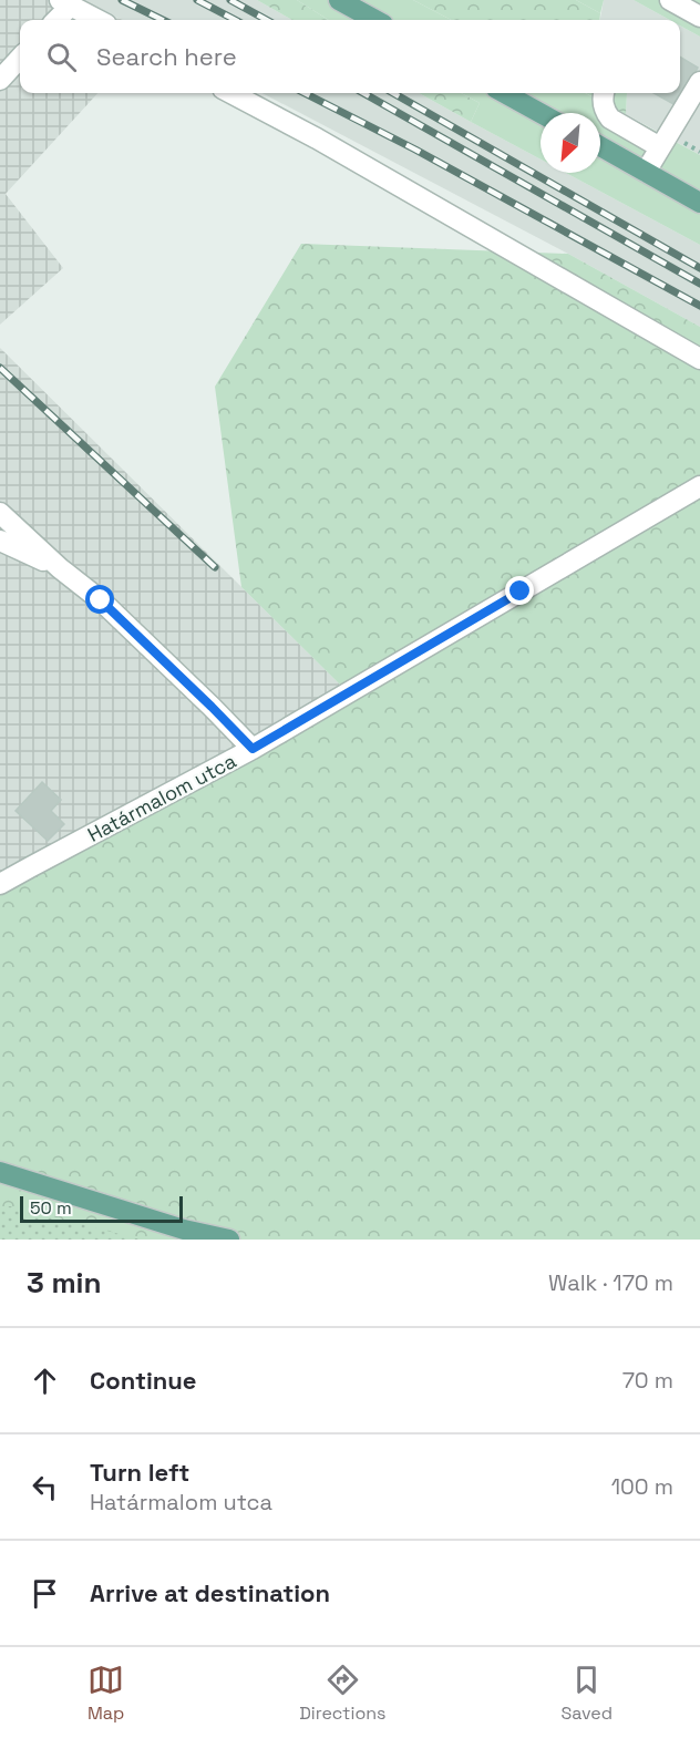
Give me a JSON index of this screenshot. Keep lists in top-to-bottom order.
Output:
{
  "streets": {
    "street": ["Határmalom utca"]
  },
  "scale_bar": "50 m",
  "north": "bottom left",
  "page": {
    "search": "Search here",
    "scale": "50 m",
    "heading": ["3 min", "Walk · 170 m"],
    "list": [
      ["Continue", "70 m"],
      ["Turn left", "Határmalom utca", "100 m"],
      "Arrive at destination"
    ],
    "nav": ["Map", "Directions", "Saved"]
  }
}
